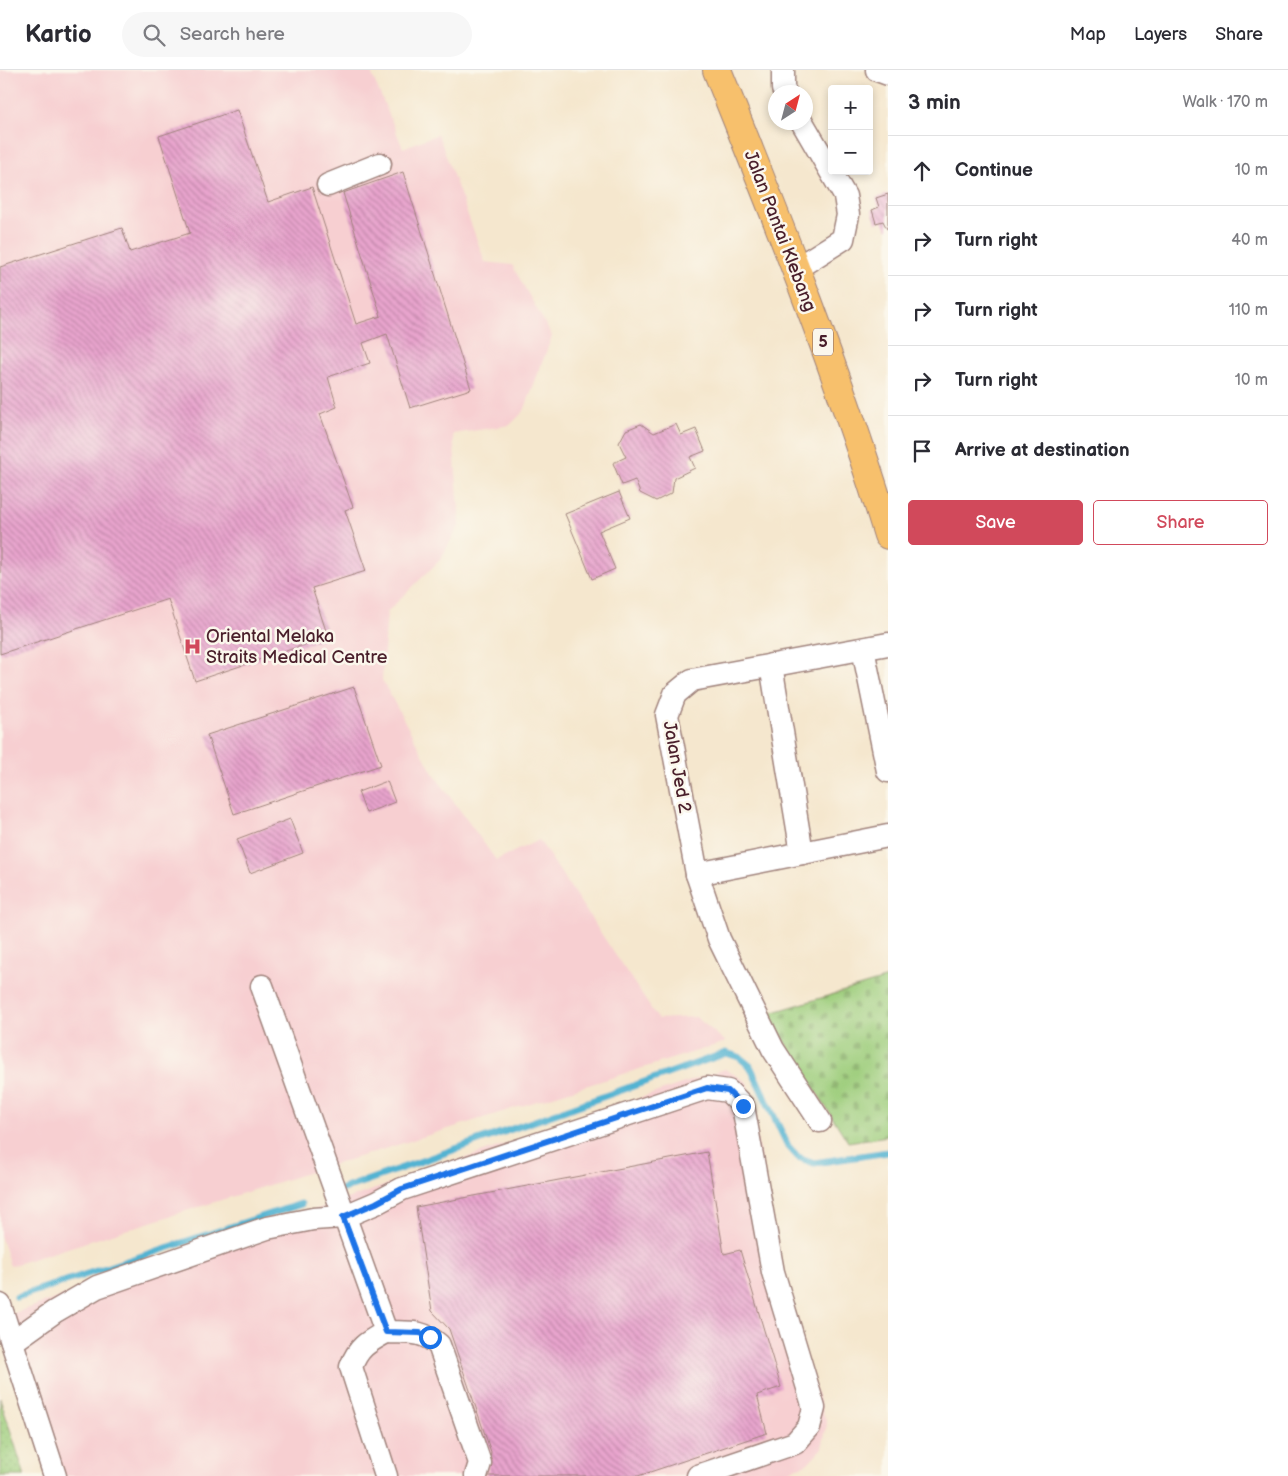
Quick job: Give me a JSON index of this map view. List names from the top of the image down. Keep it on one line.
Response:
{"streets":{"highway":["Jalan Pantai Klebang","5"],"street":["Jalan Jed 2"]},"places":{"hospital":["Oriental Melaka Straits Medical Centre"]},"north":"top right","page":{"header":"Kartio","search":"Search here","nav":["Map","Layers","Share"],"heading":["3 min","Walk · 170 m"],"map_buttons":["+","−"],"list":[["Continue","10 m"],["Turn right","40 m"],["Turn right","110 m"],["Turn right","10 m"],"Arrive at destination"],"buttons":["Save","Share"]}}
